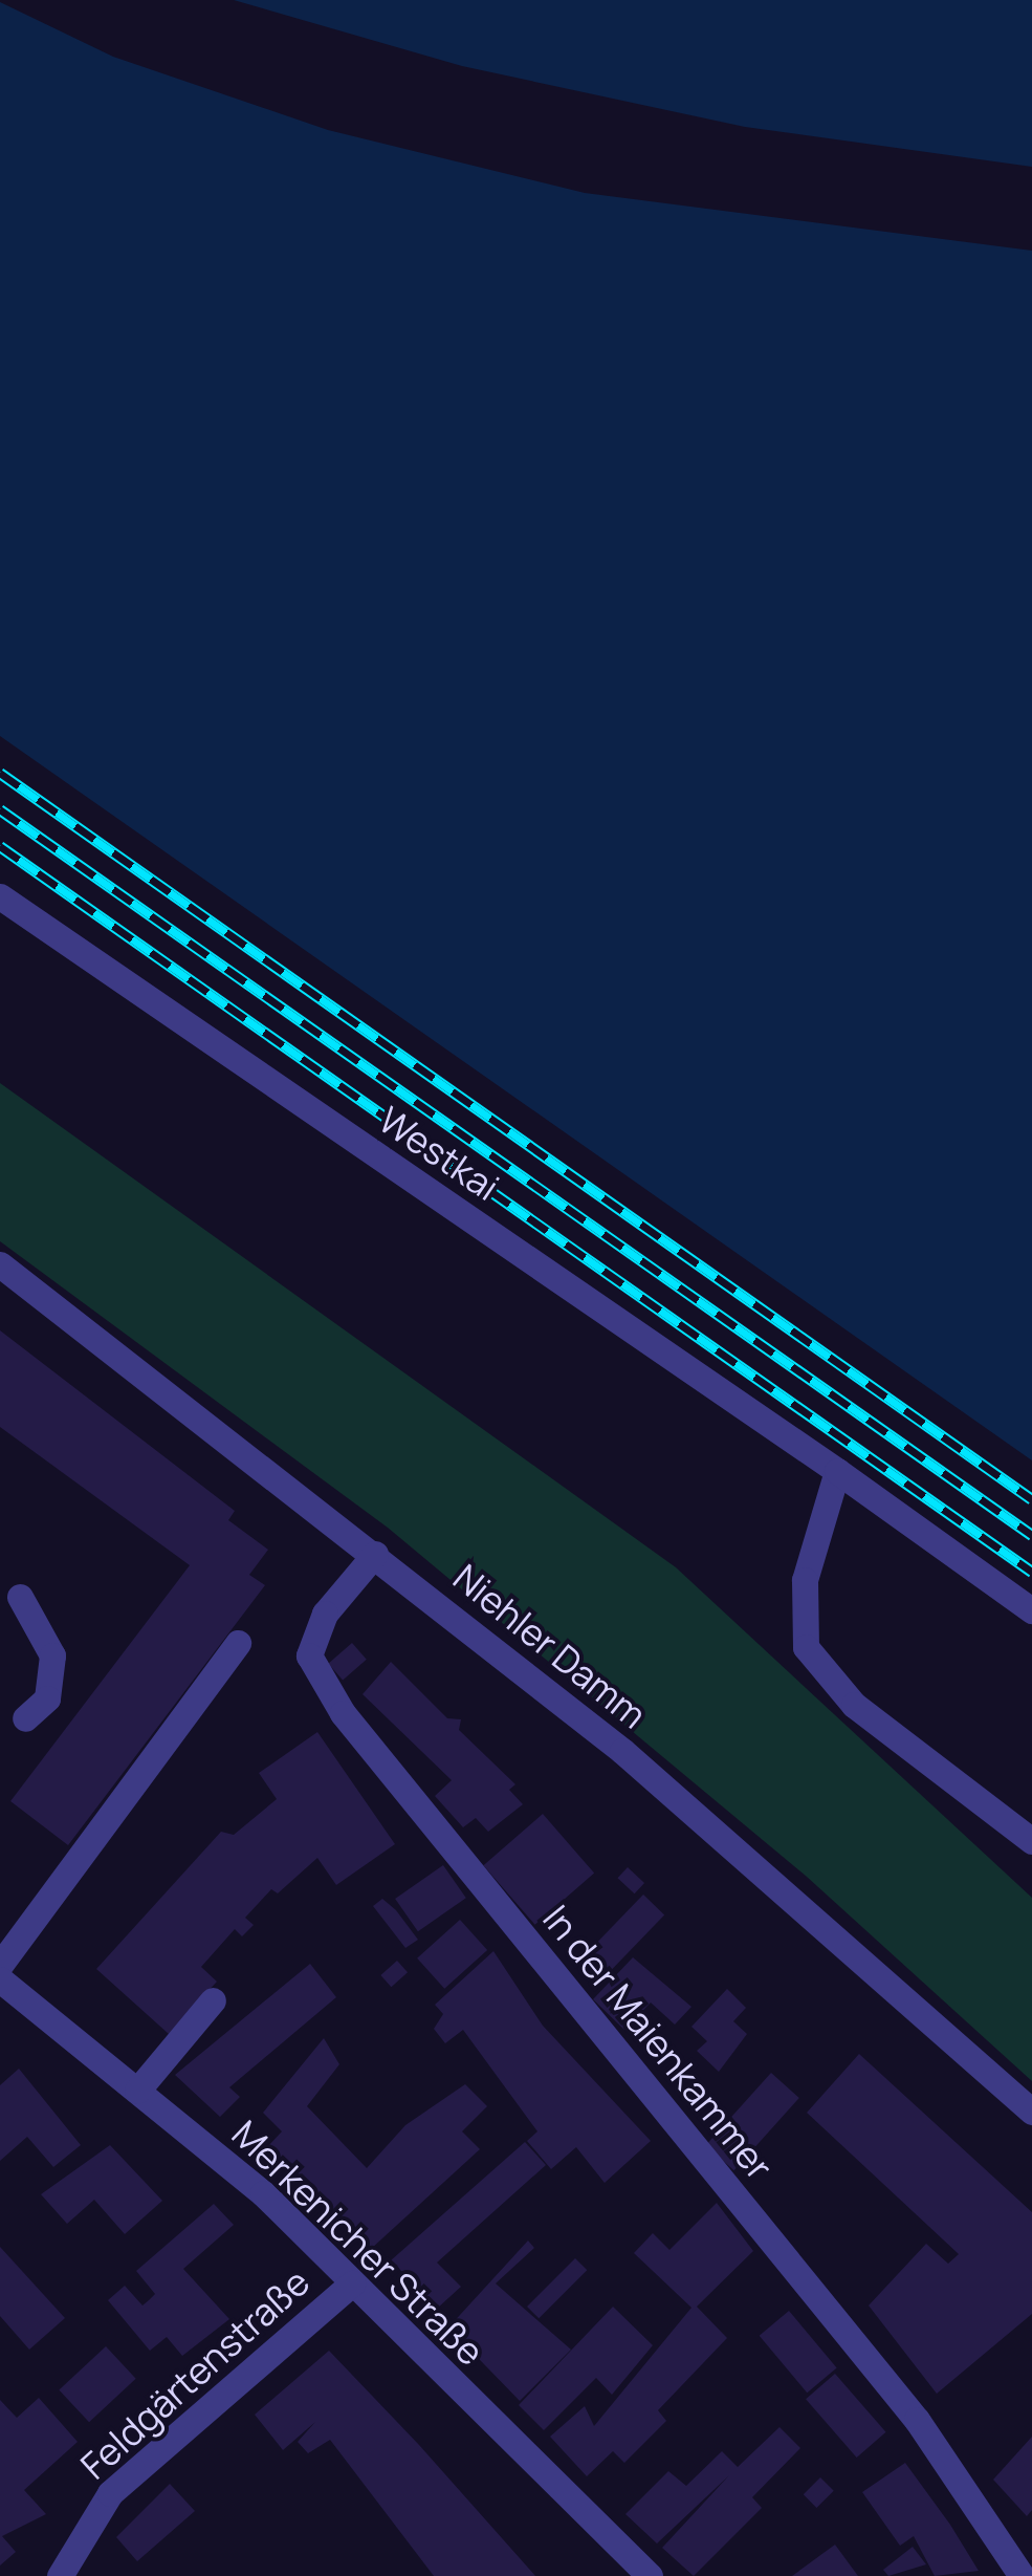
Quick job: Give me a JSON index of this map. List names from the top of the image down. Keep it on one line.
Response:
{"streets":{"street":["Westkai","Niehler Damm","In der Maienkammer","Merkenicher Straße","Feldgärtenstraße"]},"crossings":[["Niehler Damm","In der Maienkammer"],["Merkenicher Straße","Feldgärtenstraße"]]}
